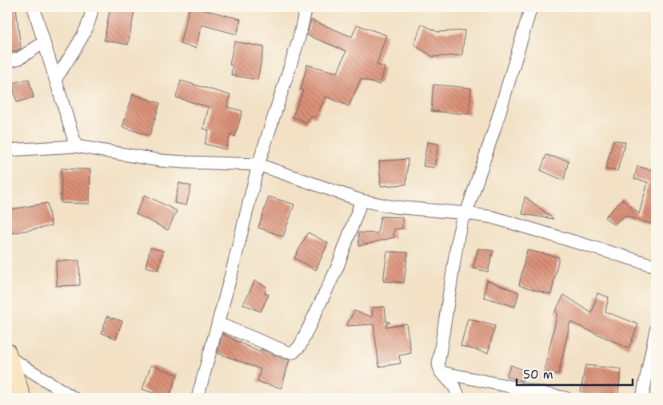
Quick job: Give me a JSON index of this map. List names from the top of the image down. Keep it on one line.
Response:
{"scale_bar":"50 m"}
